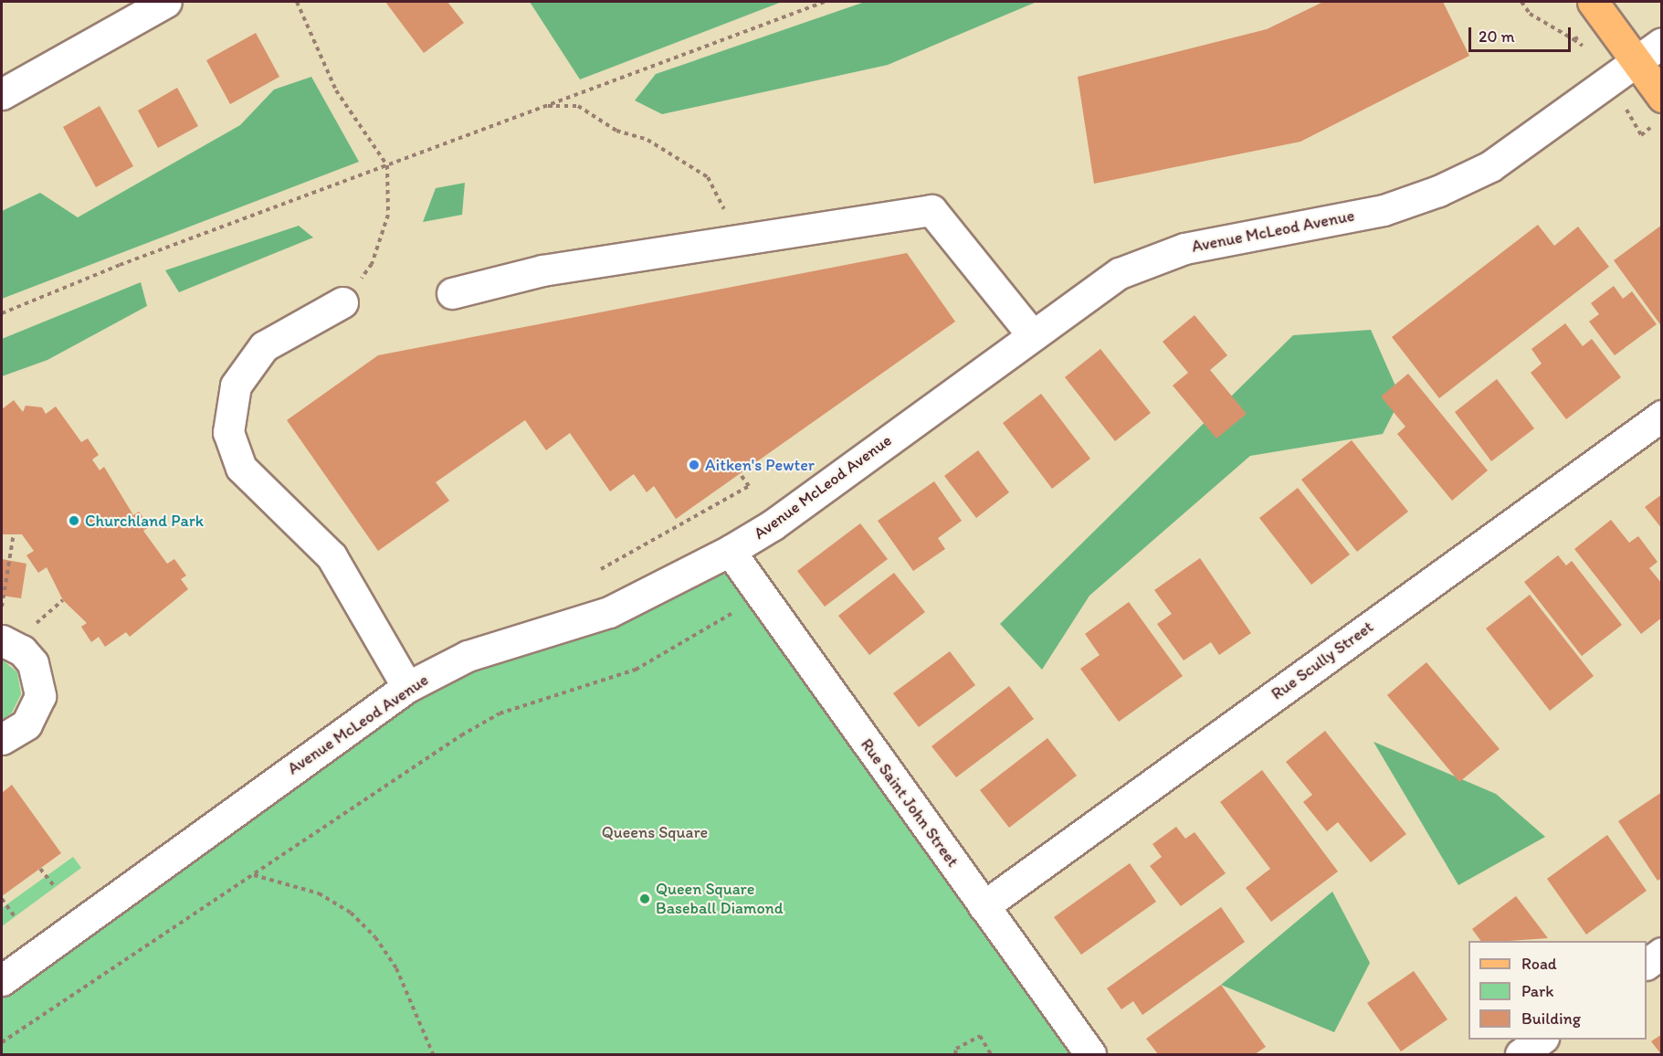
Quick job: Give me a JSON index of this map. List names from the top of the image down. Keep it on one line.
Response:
{"streets":{"street":["Avenue McLeod Avenue","Rue Scully Street","Rue Saint John Street"]},"crossings":[["Avenue McLeod Avenue","Rue Saint John Street"],["Rue Scully Street","Rue Saint John Street"]],"parks":["Queens Square"],"places":["Aitken's Pewter","Churchland Park","Queen Square Baseball Diamond"],"legend":["Road","Park","Building"],"scale_bar":"20 m"}
